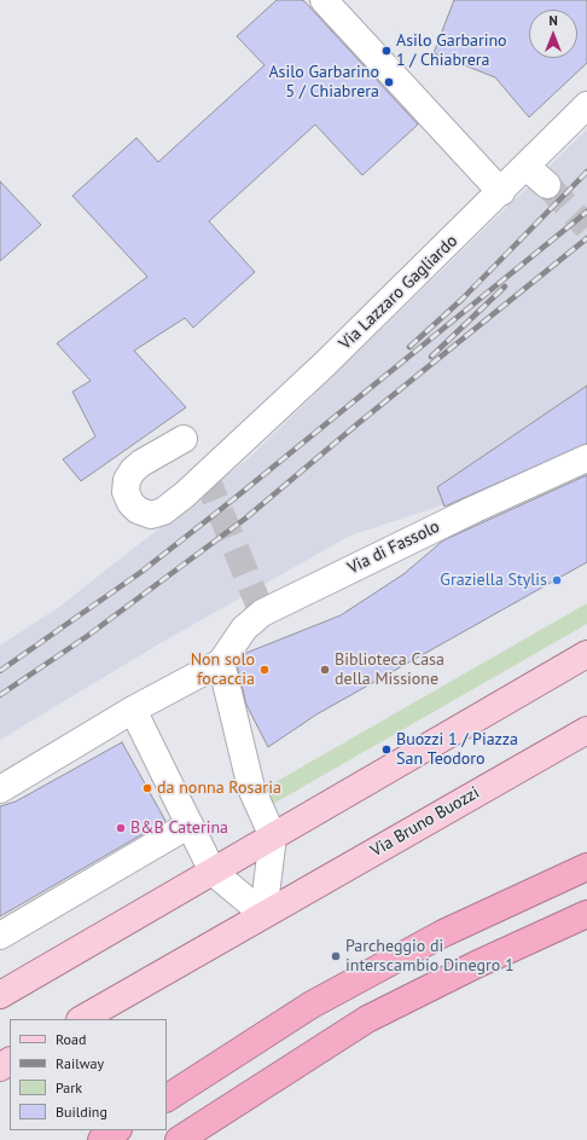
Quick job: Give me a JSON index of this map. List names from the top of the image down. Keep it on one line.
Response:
{"streets":{"main road":["Via Bruno Buozzi"],"street":["Via Lazzaro Gagliardo","Via di Fassolo"]},"places":["Asilo Garbarino 1 / Chiabrera","Asilo Garbarino 5 / Chiabrera","Graziella Stylis","Non solo focaccia","Biblioteca Casa della Missione","Buozzi 1 / Piazza San Teodoro","da nonna Rosaria","B&B Caterina","Parcheggio di interscambio Dinegro 1"],"legend":["Road","Railway","Park","Building"],"north":"top"}
